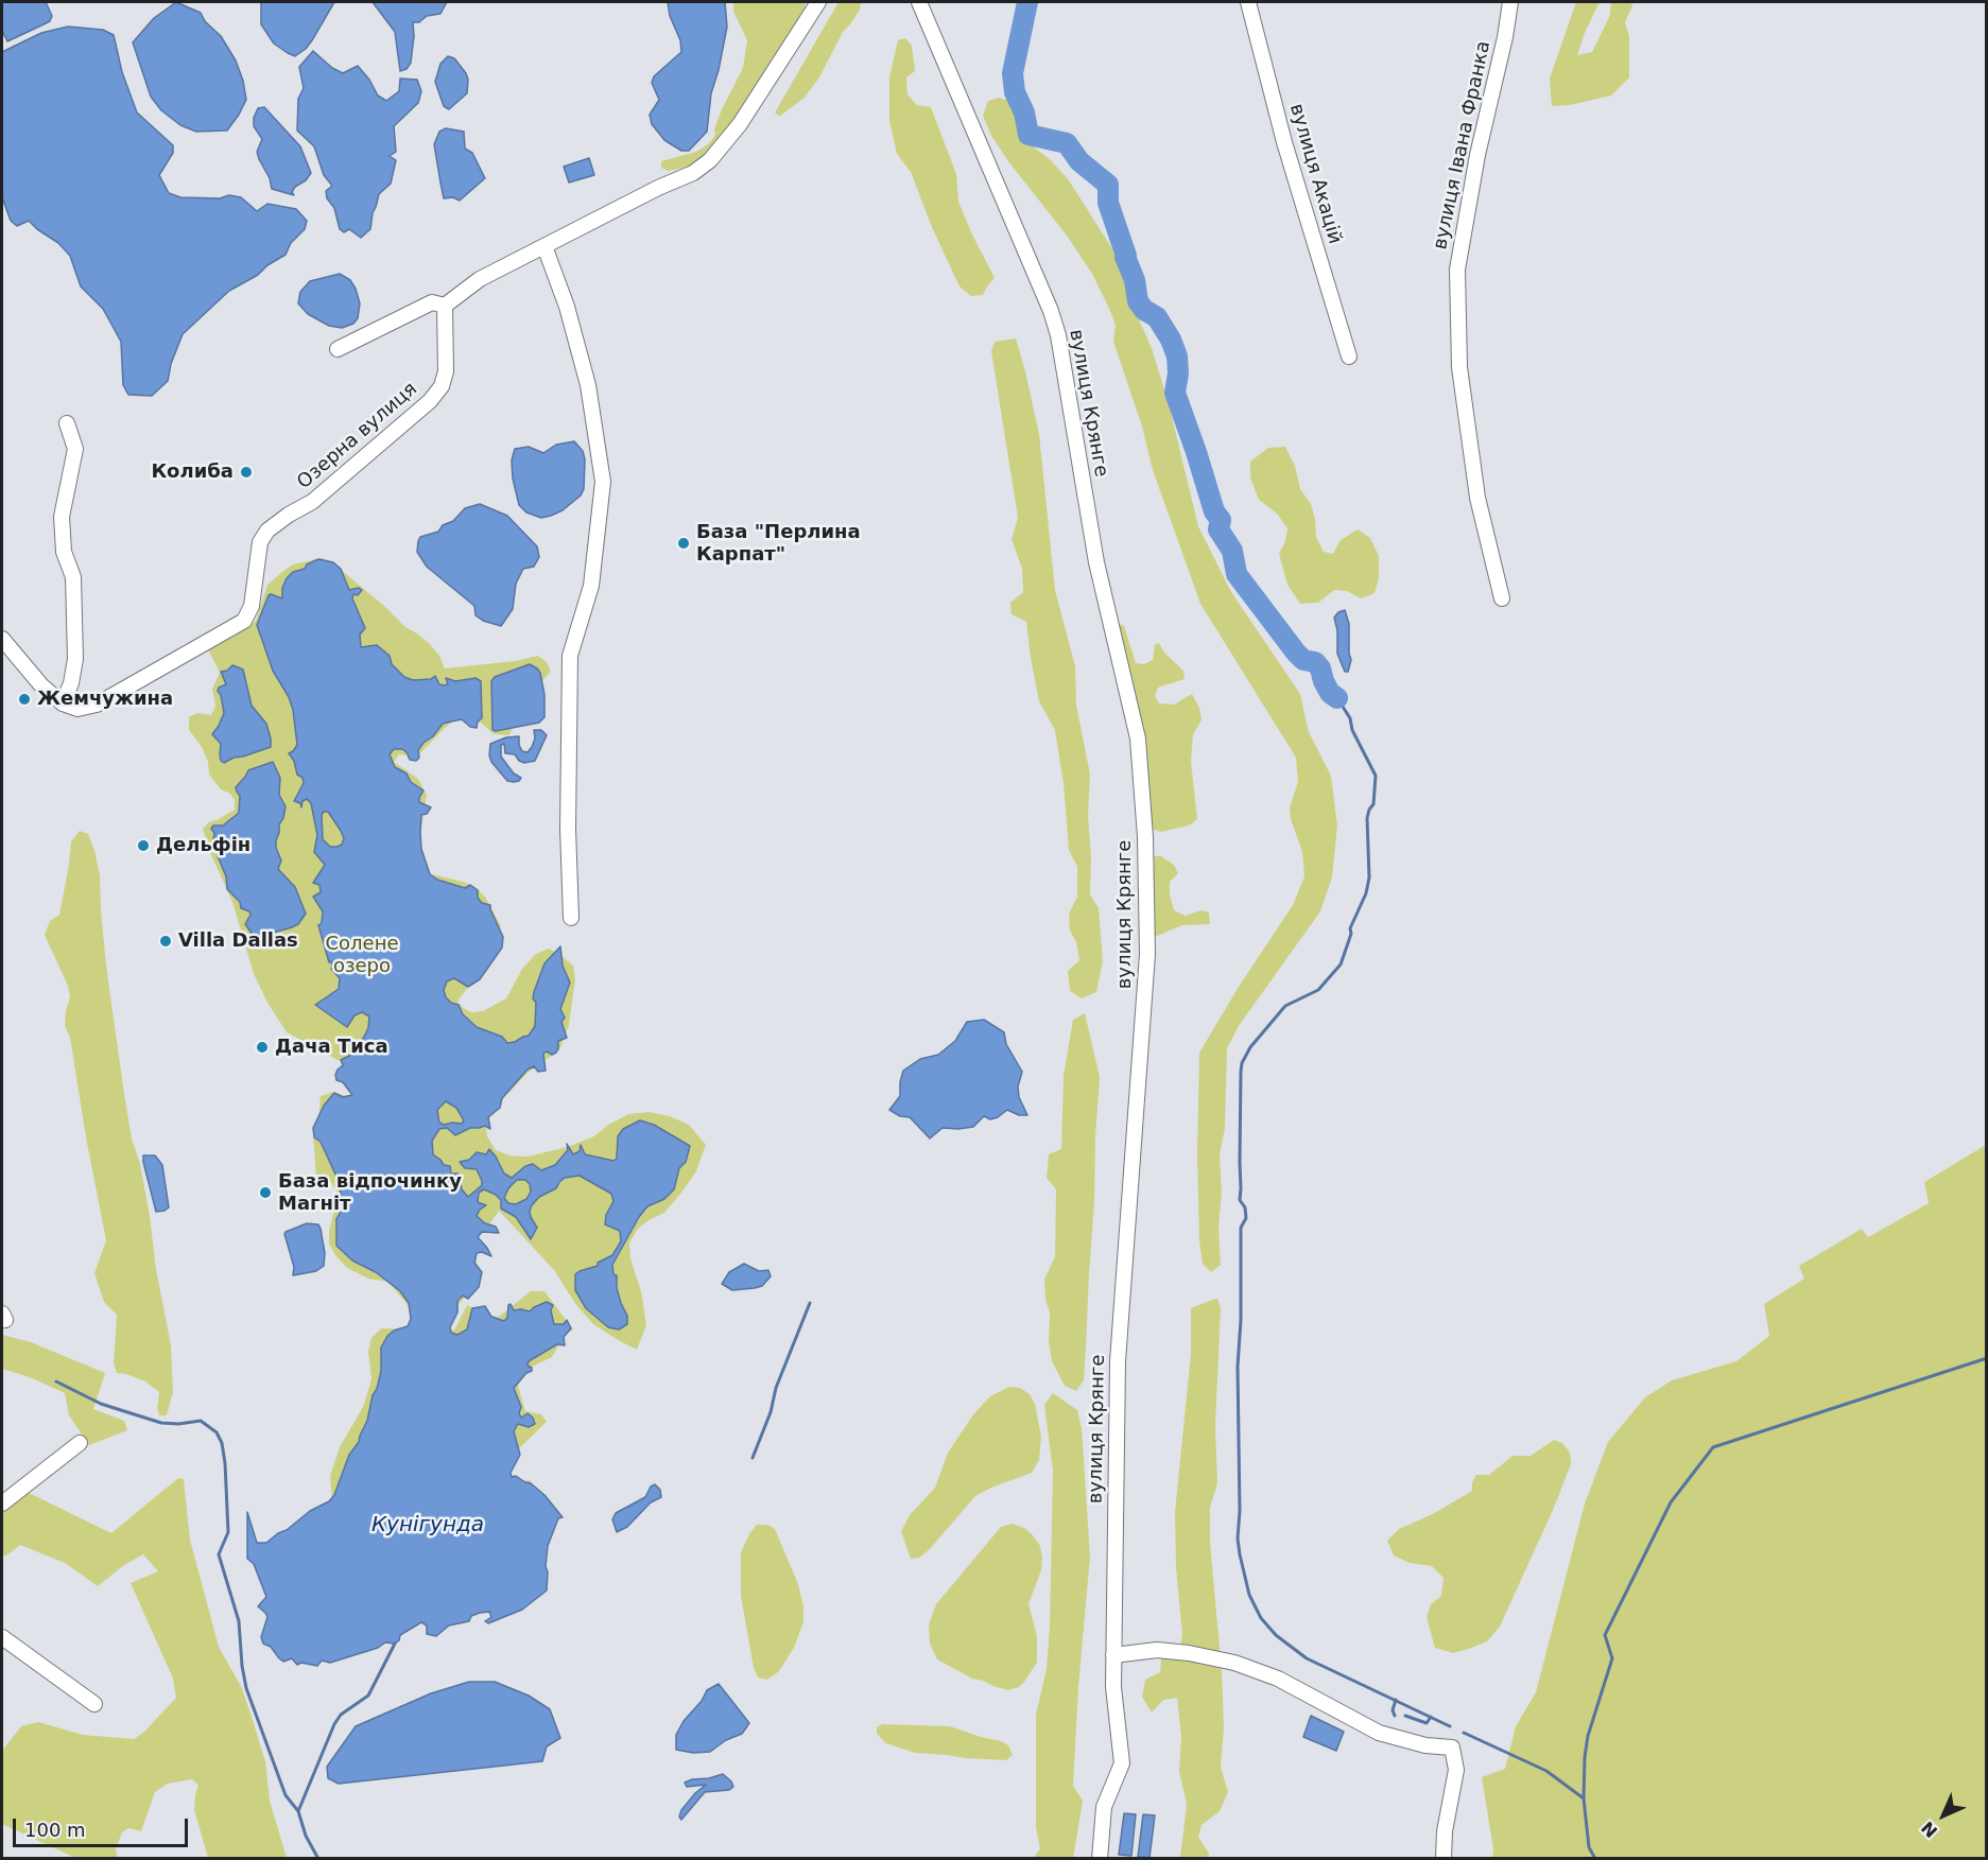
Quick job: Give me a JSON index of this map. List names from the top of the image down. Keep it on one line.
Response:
{"streets":{"street":["вулиця Івана Франка","вулиця Акацій","вулиця Крянге","Озерна вулиця"]},"water":["Кунігунда"],"parks":["Солене озеро"],"places":["Колиба","База \"Перлина Карпат\"","Жемчужина","Дельфін","Villa Dallas","Дача Тиса","База відпочинку Магніт"],"scale_bar":"100 m","north":"bottom left"}
